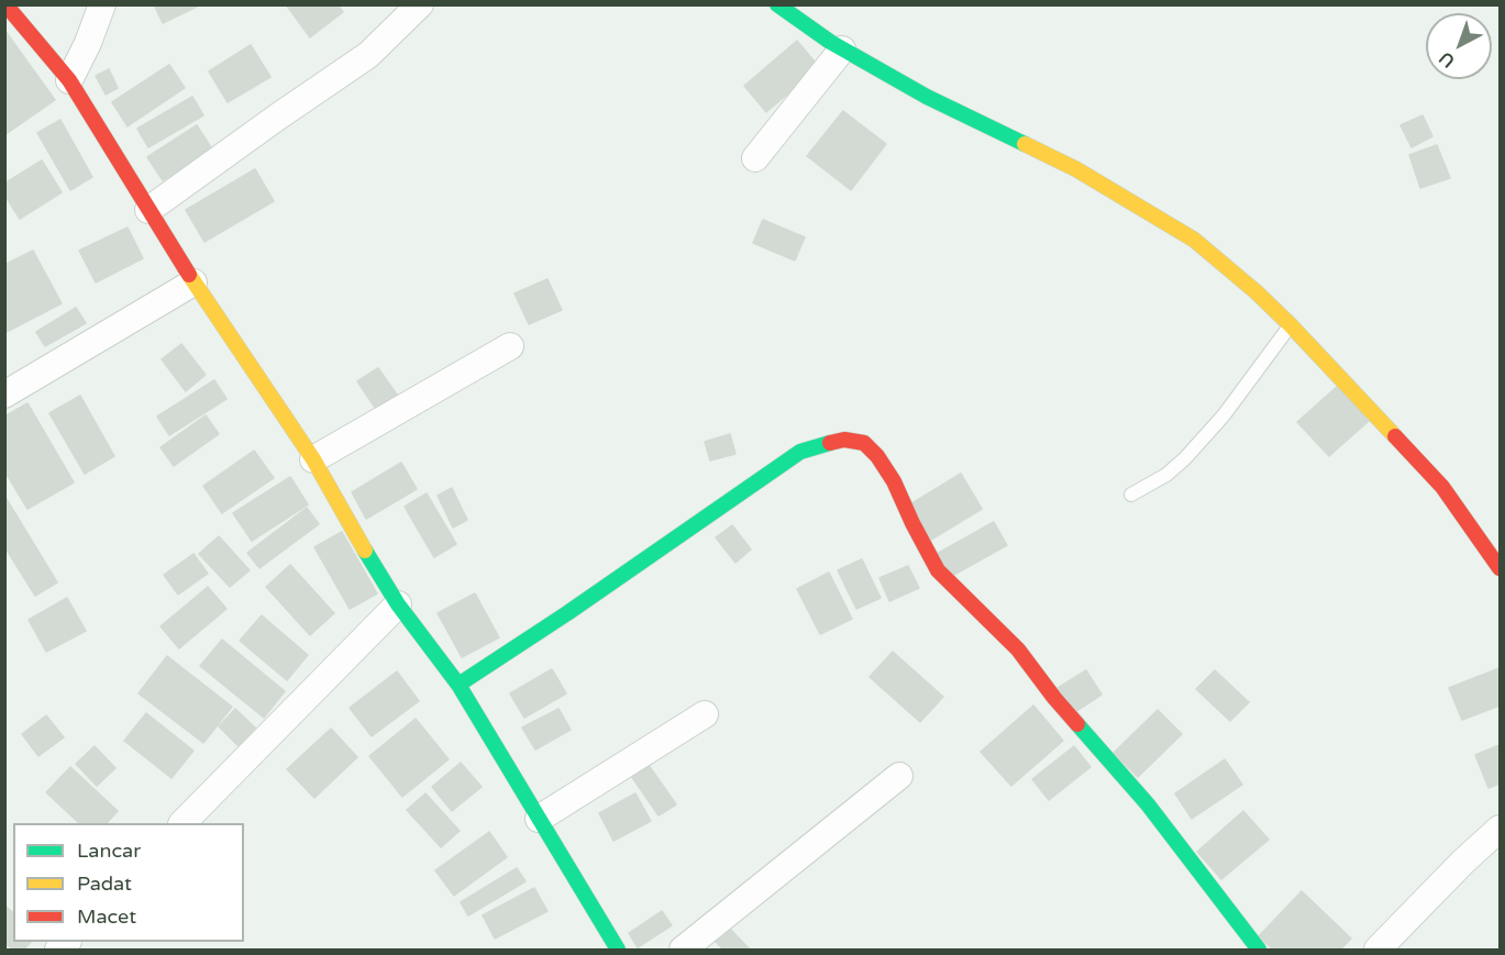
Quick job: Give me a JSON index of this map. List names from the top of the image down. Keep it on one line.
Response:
{"legend":["Lancar","Padat","Macet"],"north":"bottom left"}
